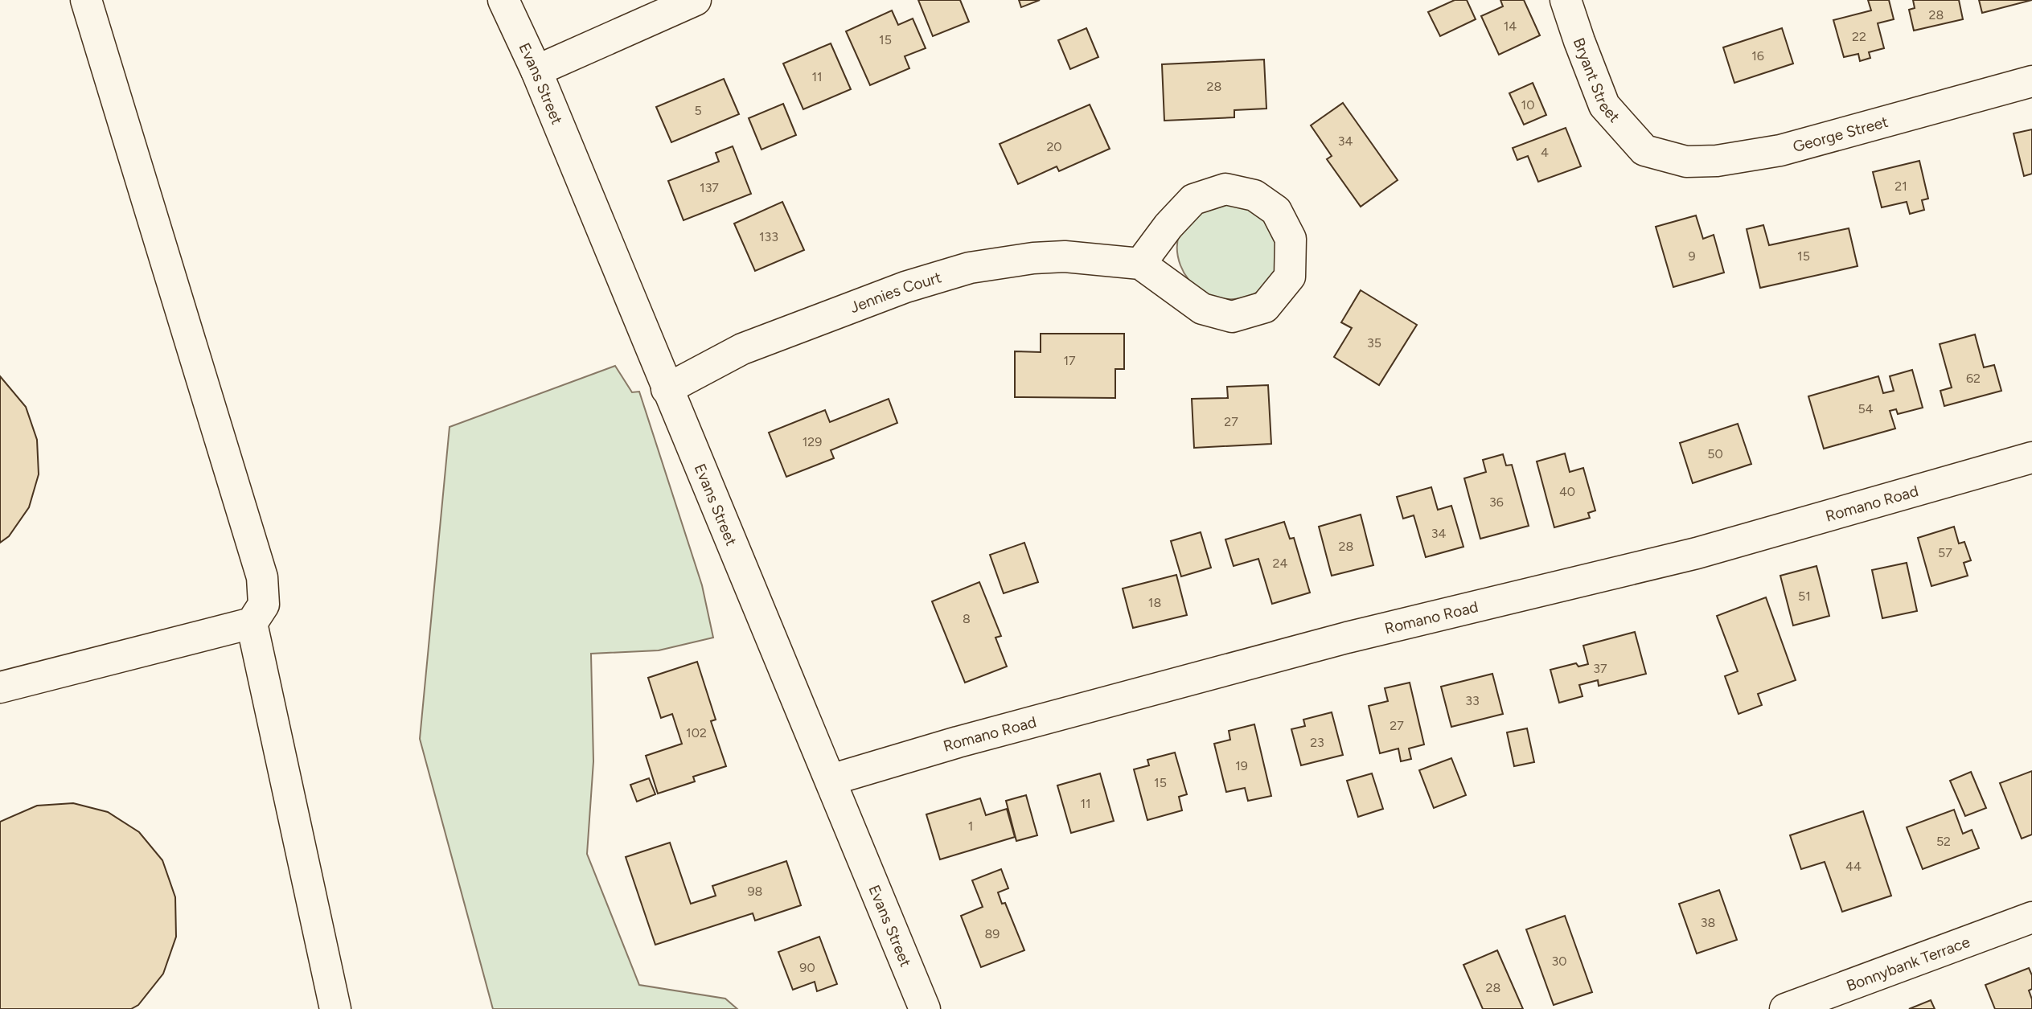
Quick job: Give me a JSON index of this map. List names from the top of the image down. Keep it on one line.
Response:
{"streets":{"street":["Bryant Street","Evans Street","George Street","Jennies Court","Romano Road","Bonnybank Terrace"]},"crossings":[["Bryant Street","George Street"],["Evans Street","Jennies Court"],["Evans Street","Romano Road"]],"house_numbers":["28","14","22","15","16","11","28","10","5","34","20","4","21","137","133","9","15","35","17","62","54","27","129","50","40","36","34","28","57","24","51","18","8","37","33","27","102","23","19","15","11","1","52","44","98","38","89","30","90","28"]}
